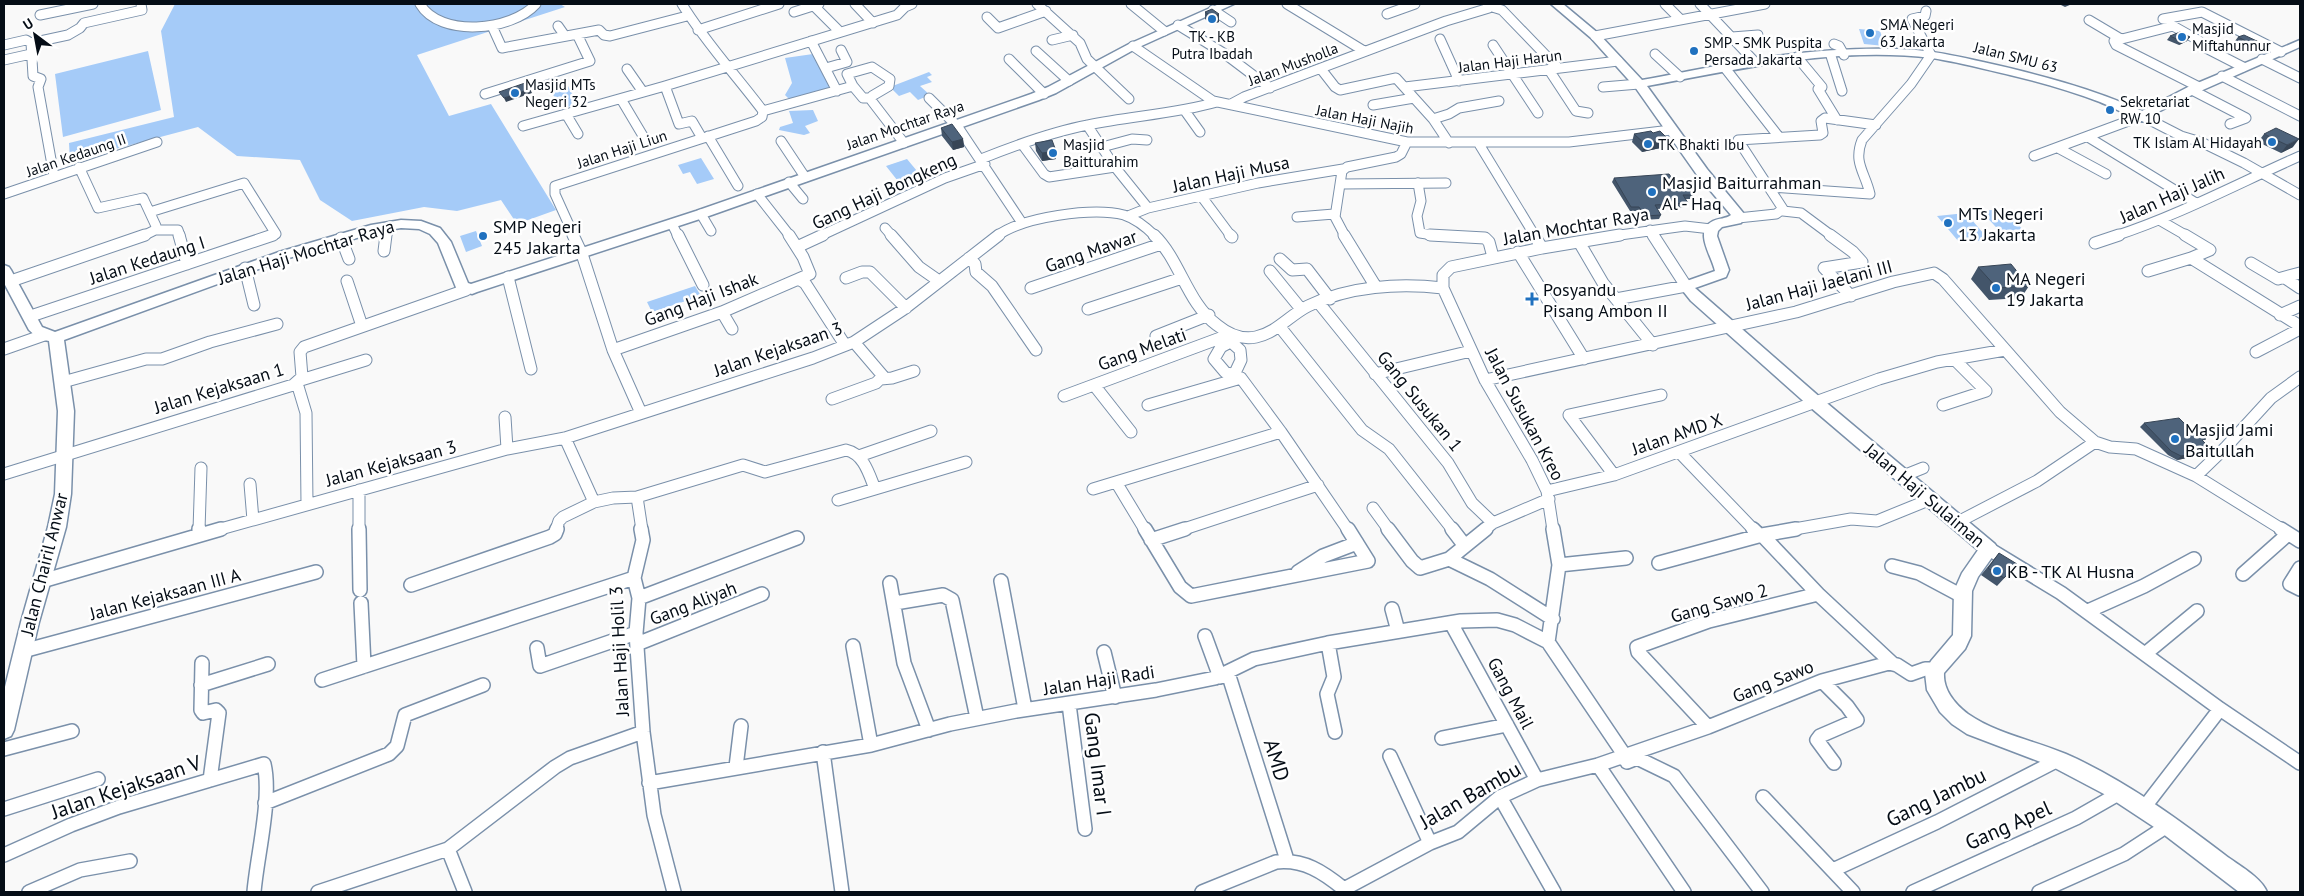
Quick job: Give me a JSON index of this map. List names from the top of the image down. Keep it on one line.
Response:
{"streets":{"street":["Jalan SMU 63","Jalan Haji Harun","Jalan Musholla","Jalan Haji Najih","Jalan Mochtar Raya","Jalan Haji Liun","Jalan Kedaung II","Jalan Haji Musa","Gang Haji Bongkeng","Jalan Haji Jalih","Gang Mawar","Jalan Haji Mochtar Raya","Jalan Kedaung I","Jalan Haji Jaelani III","Gang Haji Ishak","Jalan Kejaksaan 3","Gang Melati","Jalan Kejaksaan 1","Gang Susukan 1","Jalan Susukan Kreo","Jalan AMD X","Jalan Haji Sulaiman","Jalan Chairil Anwar","Jalan Kejaksaan III A","Gang Aliyah","Gang Sawo 2","Jalan Haji Holil 3","Jalan Haji Radi","Gang Sawo","Gang Mail","AMD","Gang Imar I","Jalan Kejaksaan V","Jalan Bambu","Gang Jambu","Gang Apel"]},"crossings":[["Jalan Musholla","Jalan Haji Najih"],["Jalan Haji Najih","Jalan Mochtar Raya"],["Jalan Haji Najih","Jalan Haji Musa"],["Jalan Haji Najih","Gang Haji Bongkeng"],["Jalan Mochtar Raya","Jalan Haji Liun"],["Jalan Mochtar Raya","Jalan Susukan Kreo"],["Jalan Haji Musa","Jalan Kejaksaan 3"],["Gang Mawar","Jalan Kejaksaan 3"],["Jalan Haji Mochtar Raya","Jalan Kejaksaan 1"],["Jalan Haji Mochtar Raya","Jalan Chairil Anwar"],["Jalan Haji Jaelani III","Jalan Susukan Kreo"],["Jalan Haji Jaelani III","Jalan AMD X"],["Jalan Haji Jaelani III","Jalan Haji Sulaiman"],["Jalan Kejaksaan 3","Gang Melati"],["Jalan Kejaksaan 3","Jalan Chairil Anwar"],["Jalan Kejaksaan 1","Jalan Chairil Anwar"],["Gang Susukan 1","Jalan AMD X"],["Jalan Susukan Kreo","Jalan AMD X"],["Jalan Susukan Kreo","Jalan Haji Radi"],["Jalan AMD X","Jalan Haji Sulaiman"],["Jalan Chairil Anwar","Jalan Kejaksaan III A"],["Gang Aliyah","Jalan Haji Holil 3"],["Gang Sawo 2","Gang Sawo"],["Jalan Haji Holil 3","Jalan Haji Radi"],["Jalan Haji Radi","Gang Mail"],["Jalan Haji Radi","AMD"],["Jalan Haji Radi","Gang Imar I"],["Gang Sawo","Jalan Bambu"],["Gang Mail","Jalan Bambu"]],"places":{"other":["TK - KB Putra Ibadah","SMA Negeri 63 Jakarta","Masjid Miftahunnur","SMP - SMK Puspita Persada Jakarta","Masjid MTs Negeri 32","Sekretariat RW 10","TK Islam Al Hidayah","TK Bhakti Ibu","Masjid Baitturahim","Masjid Baiturrahman Al - Haq","MTs Negeri 13 Jakarta","SMP Negeri 245 Jakarta","MA Negeri 19 Jakarta","Masjid Jami Baitullah","KB - TK Al Husna"],"health":["Posyandu Pisang Ambon II"]},"north":"top left"}
